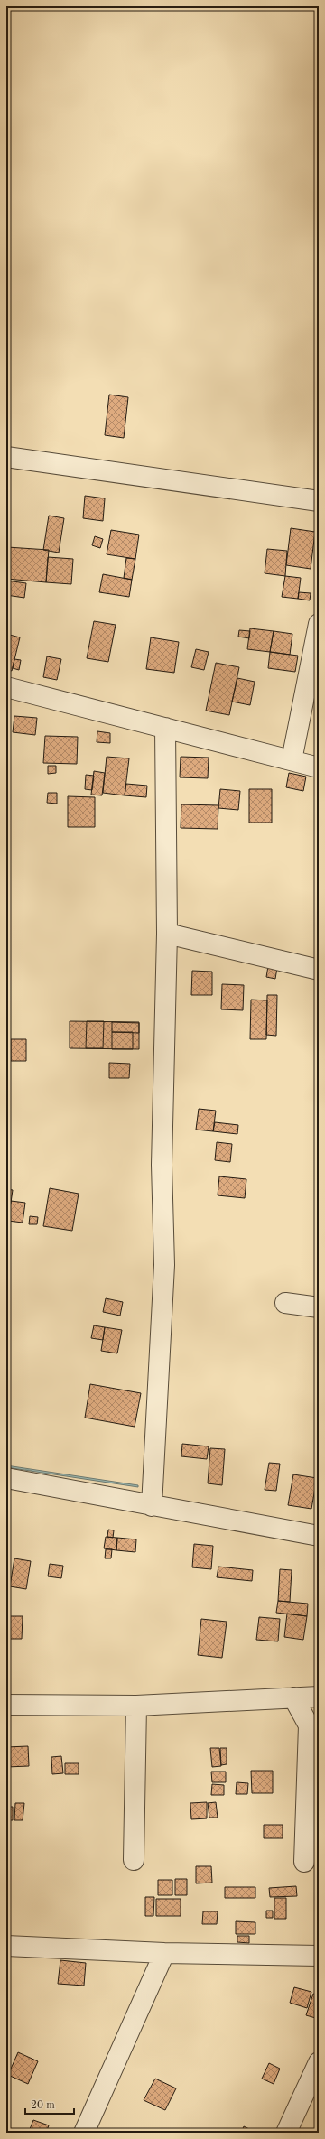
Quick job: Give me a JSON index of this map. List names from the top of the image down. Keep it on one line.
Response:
{"scale_bar":"20 m"}
